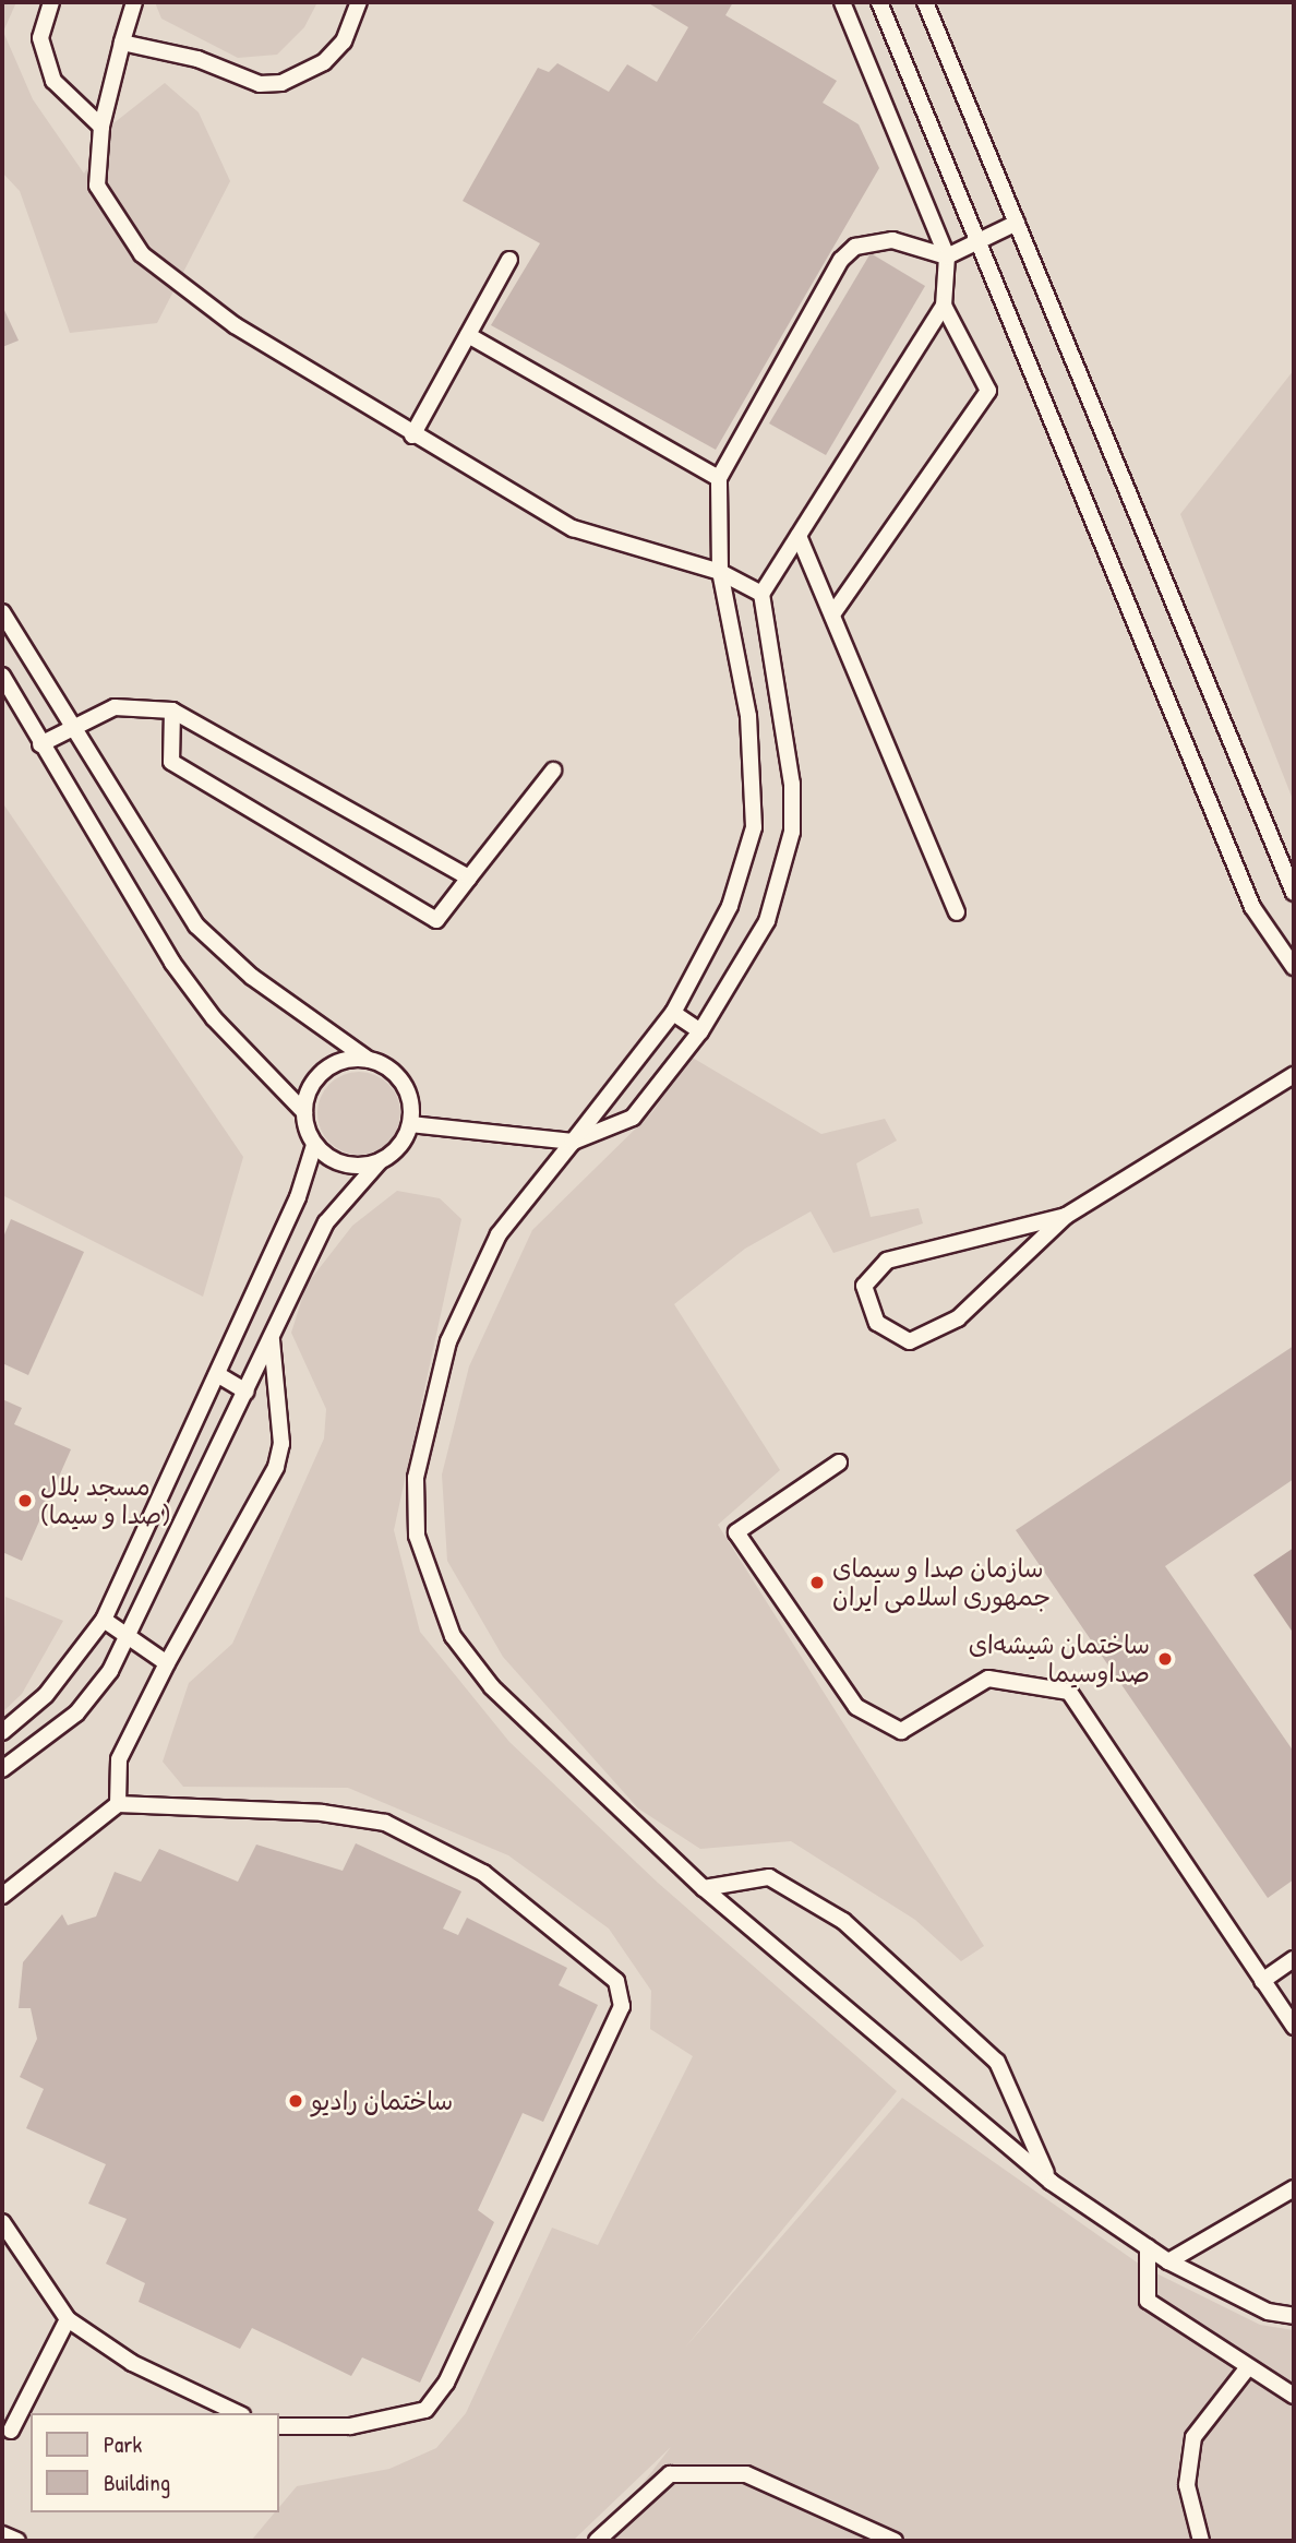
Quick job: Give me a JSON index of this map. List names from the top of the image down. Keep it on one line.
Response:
{"places":["مسجد بلال (صدا و سیما)","سازمان صدا و سیمای جمهوری اسلامی ایران","ساختمان شیشه‌ای صداوسیما","ساختمان رادیو"],"legend":["Park","Building"]}
